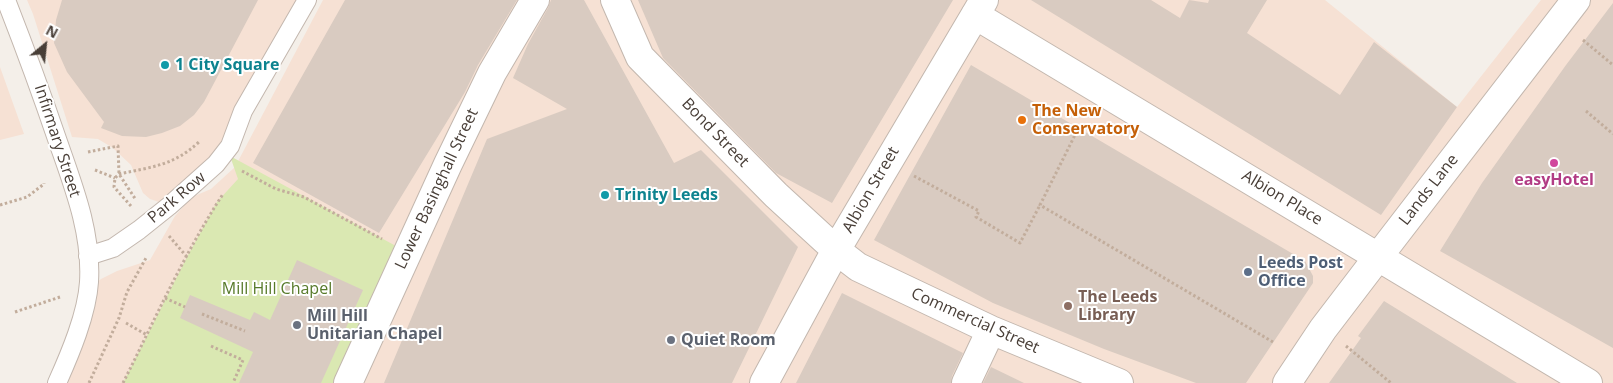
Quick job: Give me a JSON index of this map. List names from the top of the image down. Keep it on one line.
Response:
{"streets":{"street":["Bond Street","Lower Basinghall Street","Albion Street","Lands Lane","Albion Place","Commercial Street"],"lane":["Infirmary Street","Park Row"]},"crossings":[["Bond Street","Albion Street"],["Bond Street","Commercial Street"],["Infirmary Street","Park Row"],["Albion Street","Albion Place"],["Albion Street","Commercial Street"],["Lands Lane","Albion Place"]],"parks":["Mill Hill Chapel"],"places":["1 City Square","The New Conservatory","easyHotel","Trinity Leeds","Leeds Post Office","The Leeds Library","Mill Hill Unitarian Chapel","Quiet Room"],"north":"top right"}
